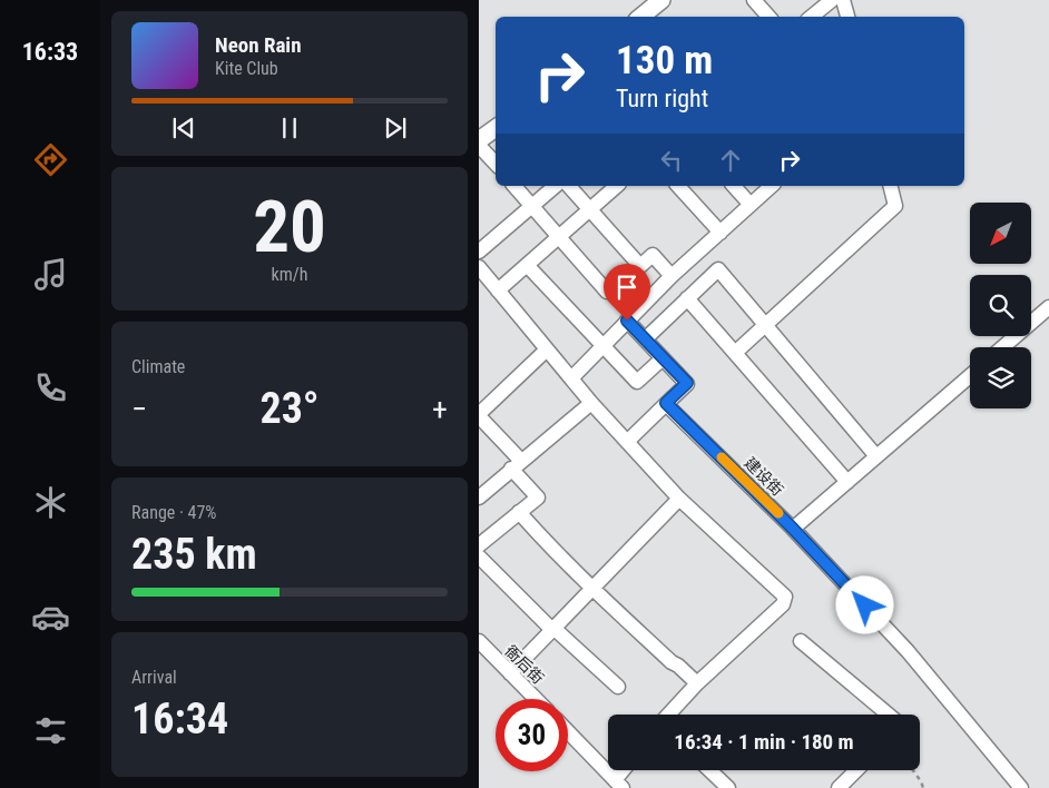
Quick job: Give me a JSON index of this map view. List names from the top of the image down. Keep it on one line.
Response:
{"streets":{"street":["建设街","衙后街"]},"north":"bottom left","page":{"tabs":"16:33","turn":["130 m","Turn right"],"song":["Neon Rain","Kite Club"],"tile":[["20","km/h"],"Climate",["Range · 47%","235 km"],["Arrival","16:34"]],"heat":["−","23°","+"],"limit":"30","trip":"16:34 · 1 min · 180 m"}}
